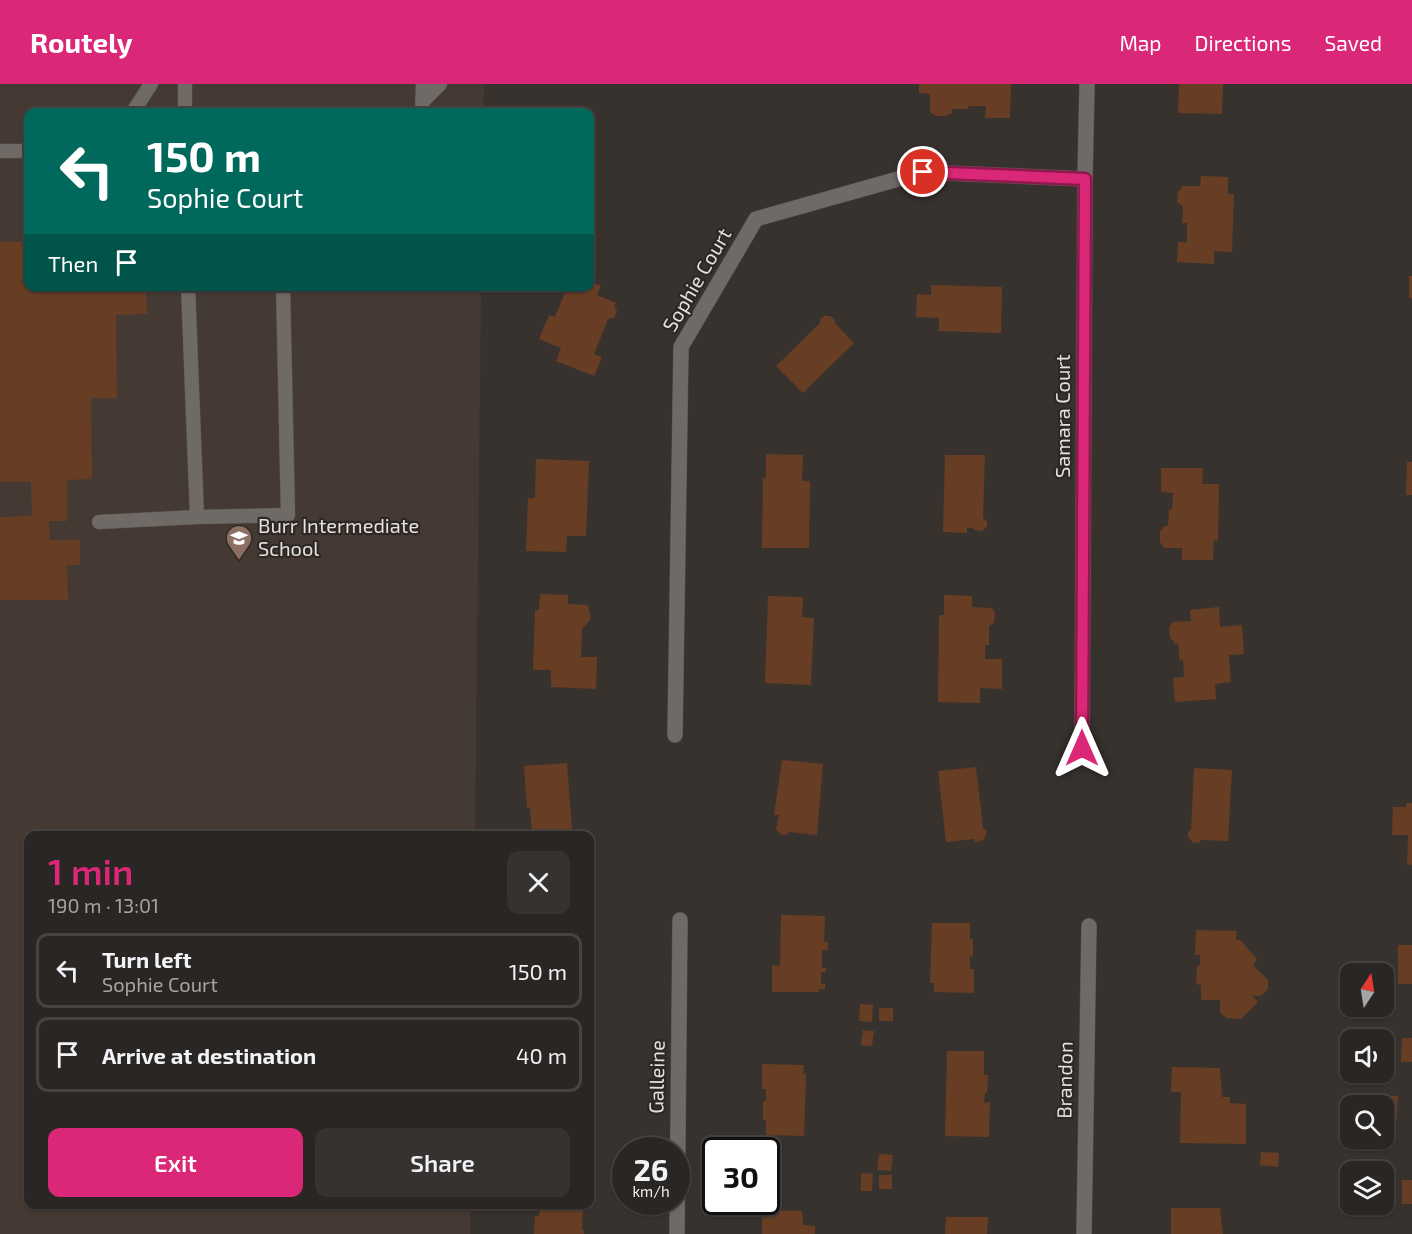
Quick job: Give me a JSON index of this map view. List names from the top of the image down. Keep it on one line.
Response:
{"streets":{"street":["Sophie Court","Samara Court","Galleine","Brandon"]},"crossings":[["Sophie Court","Samara Court"]],"places":{"school or university":["Burr Intermediate School"]},"north":"top","page":{"header":"Routely","nav":["Map","Directions","Saved"],"turn":["150 m","Sophie Court"],"then":"Then","heading":["1 min","190 m · 13:01"],"list":[{"name":"Turn left","note":"Sophie Court","value":"150 m"},{"name":"Arrive at destination","value":"40 m"}],"buttons":["Exit","Share"],"speed":"26 km/h","limit":"30"}}
